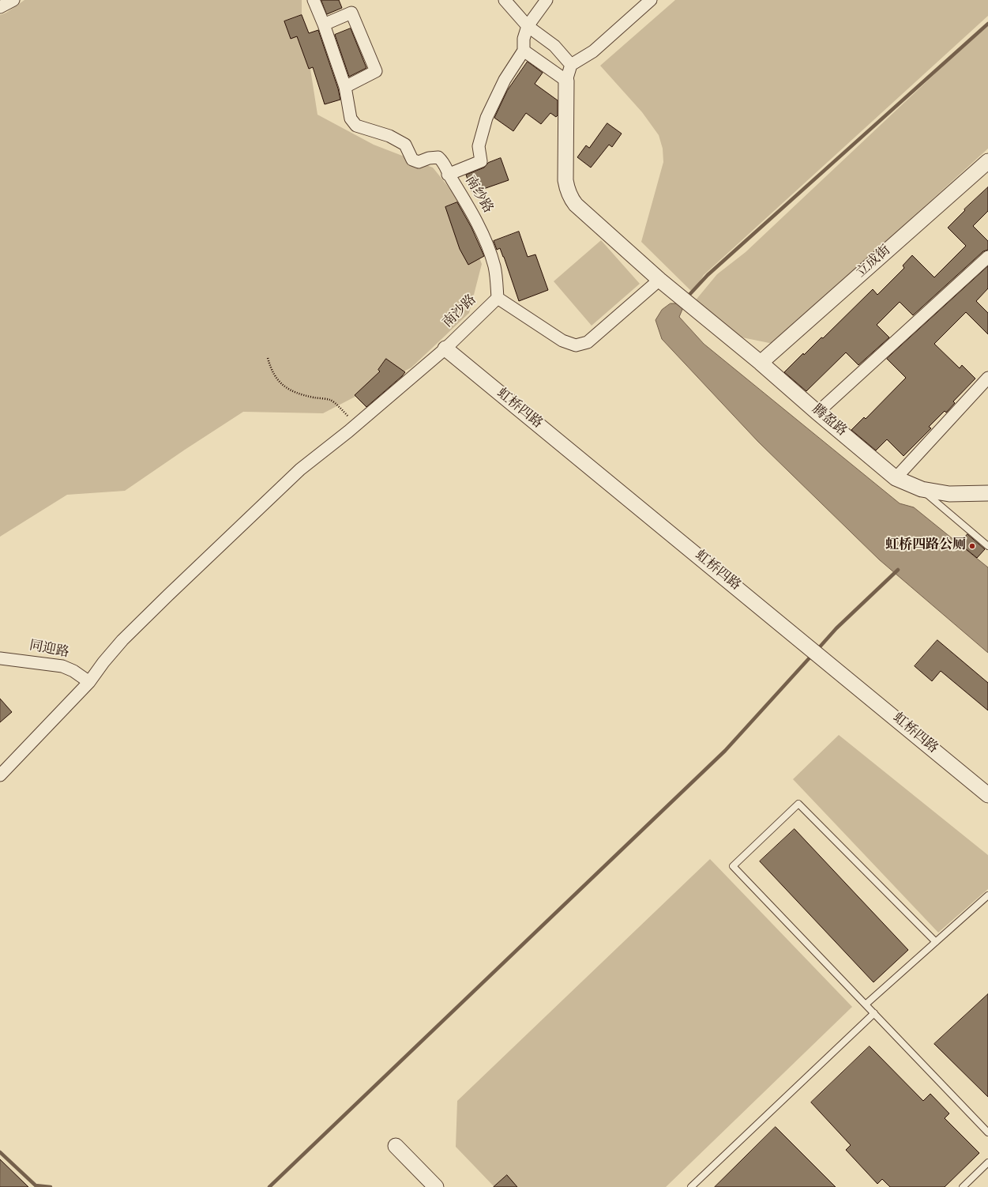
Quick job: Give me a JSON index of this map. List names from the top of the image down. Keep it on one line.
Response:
{"streets":{"street":["南纱路","立成街","南沙路","虹桥四路","腾盈路","同迎路"]},"crossings":[["南纱路","南沙路"],["立成街","腾盈路"],["南沙路","虹桥四路"],["南沙路","同迎路"]],"places":["虹桥四路公厕"]}
